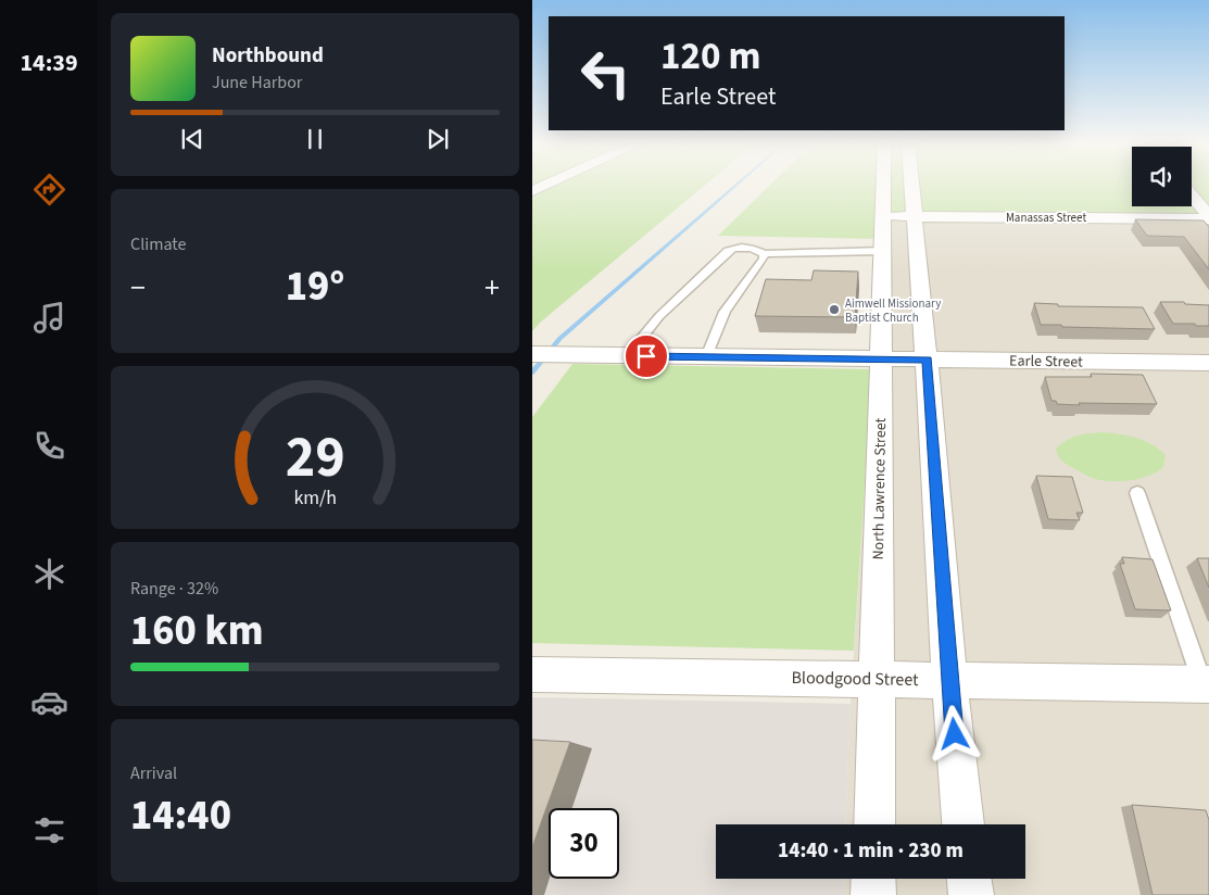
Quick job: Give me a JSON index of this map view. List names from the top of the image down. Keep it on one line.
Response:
{"streets":{"street":["Manassas Street","Earle Street","North Lawrence Street","Bloodgood Street"]},"crossings":[["Manassas Street","North Lawrence Street"],["Earle Street","North Lawrence Street"],["North Lawrence Street","Bloodgood Street"]],"places":["Aimwell Missionary Baptist Church"],"page":{"tabs":"14:39","turn":["120 m","Earle Street"],"song":["Northbound","June Harbor"],"tile":["Climate",["Range · 32%","160 km"],["Arrival","14:40"]],"heat":["−","19°","+"],"limit":"30","trip":"14:40 · 1 min · 230 m","gauge":["29","km/h"]}}
